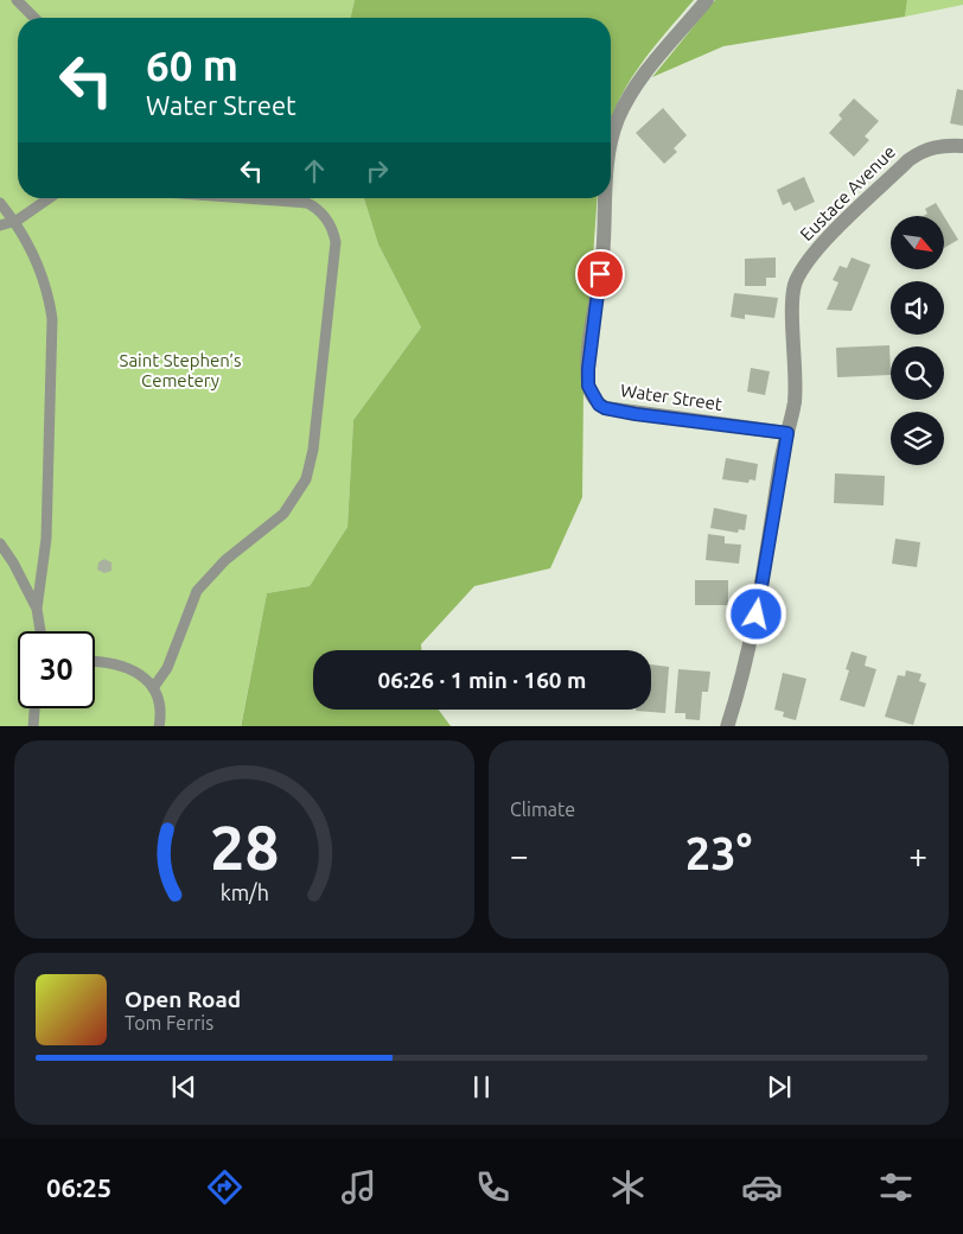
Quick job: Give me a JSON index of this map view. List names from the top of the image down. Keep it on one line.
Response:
{"streets":{"street":["Eustace Avenue","Water Street"]},"crossings":[["Eustace Avenue","Water Street"]],"parks":["Saint Stephen’s Cemetery"],"north":"bottom right","page":{"turn":["60 m","Water Street"],"limit":"30","trip":"06:26 · 1 min · 160 m","tile":"Climate","heat":["−","23°","+"],"song":["Open Road","Tom Ferris"],"tabs":"06:25","gauge":["28","km/h"]}}
